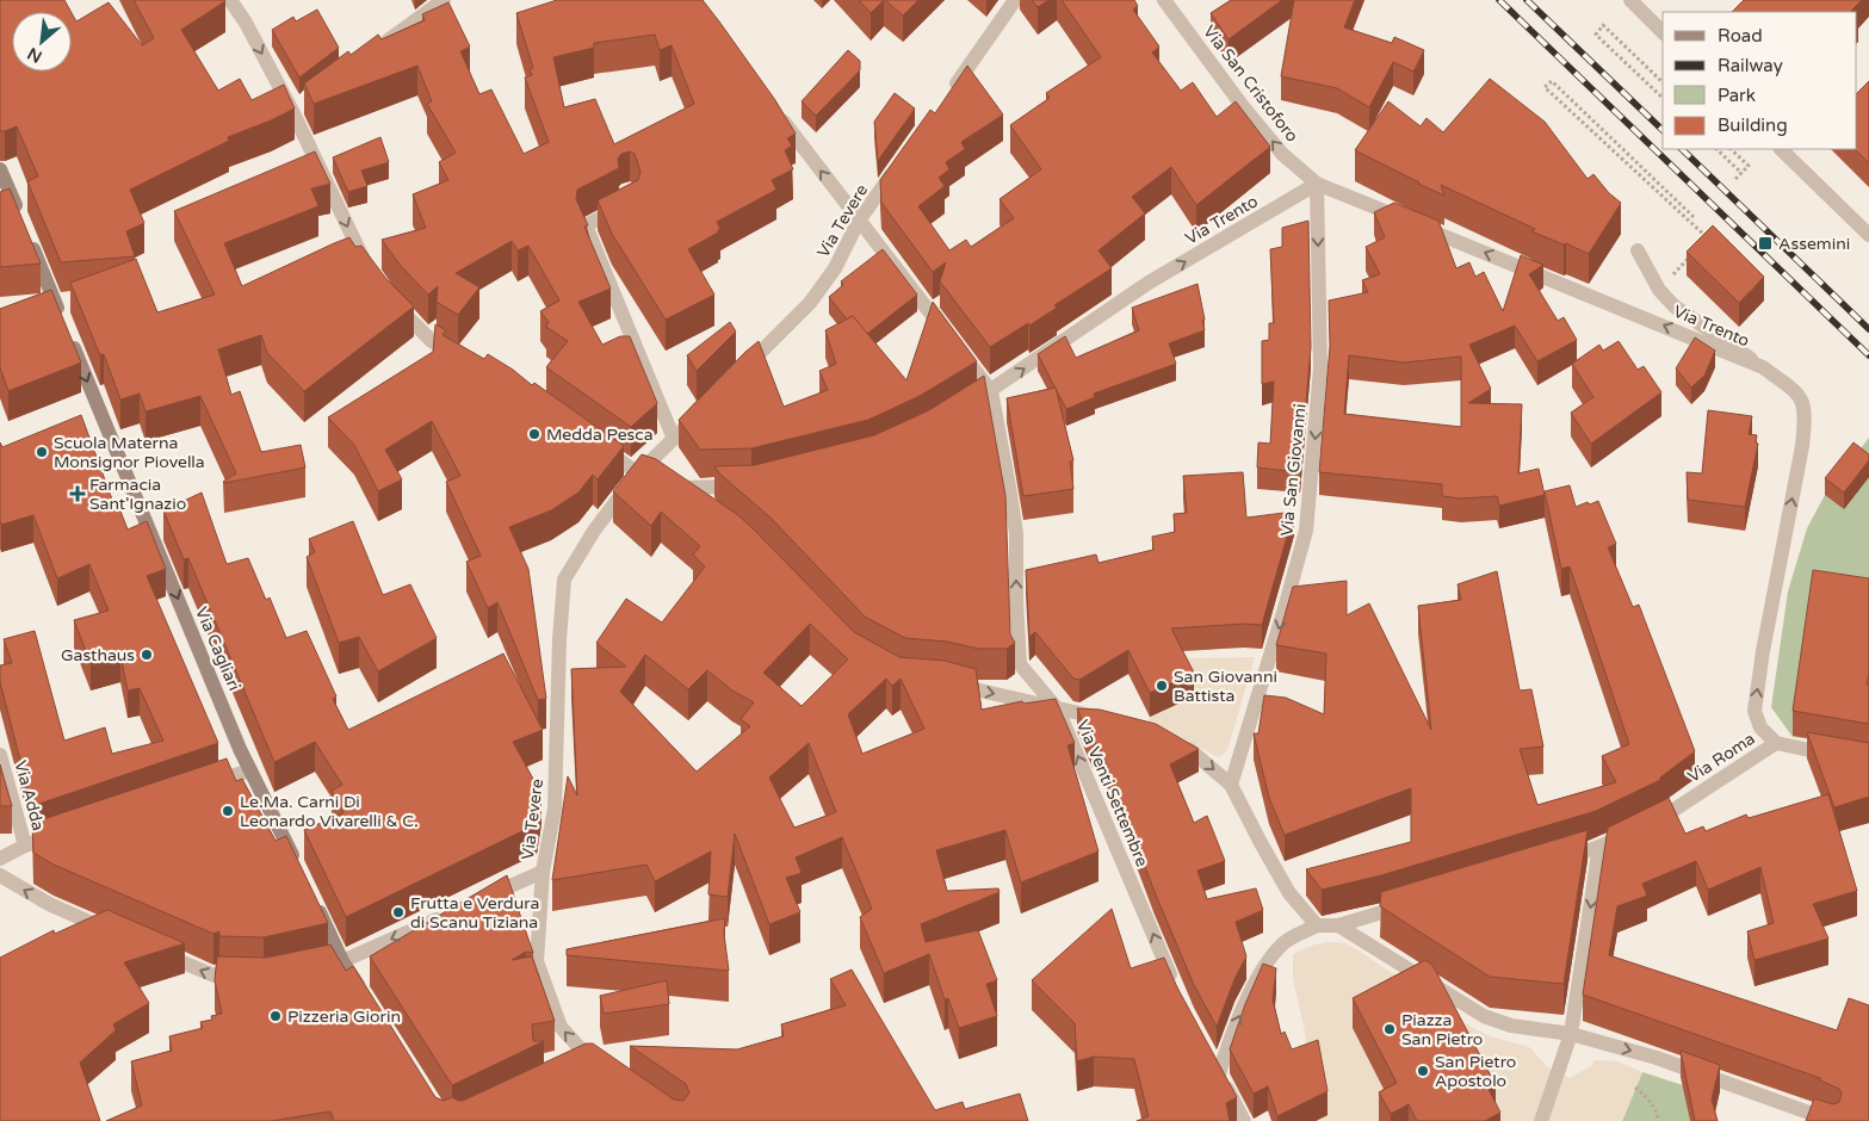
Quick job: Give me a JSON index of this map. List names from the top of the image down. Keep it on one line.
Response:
{"streets":{"main road":["Via Cagliari"],"street":["Via San Cristoforo","Via Trento","Via Tevere","Via San Giovanni","Via Roma","Via Venti Settembre","Via Adda"]},"crossings":[["Via San Cristoforo","Via Trento"],["Via San Cristoforo","Via San Giovanni"],["Via Trento","Via San Giovanni"],["Via Trento","Via Roma"],["Via Trento","Via Venti Settembre"],["Via Tevere","Via Venti Settembre"]],"one_way":["Via San Cristoforo","Via San Giovanni","Via Cagliari","Via Roma","Via Venti Settembre"],"places":{"transit":["Assemini"],"other":["Medda Pesca","Scuola Materna Monsignor Piovella","Gasthaus","San Giovanni Battista","Le.Ma. Carni Di Leonardo Vivarelli & C.","Frutta e Verdura di Scanu Tiziana","Pizzeria Giorin","Piazza San Pietro","San Pietro Apostolo"],"health":["Farmacia Sant'Ignazio"]},"legend":["Road","Railway","Park","Building"],"north":"bottom left"}
